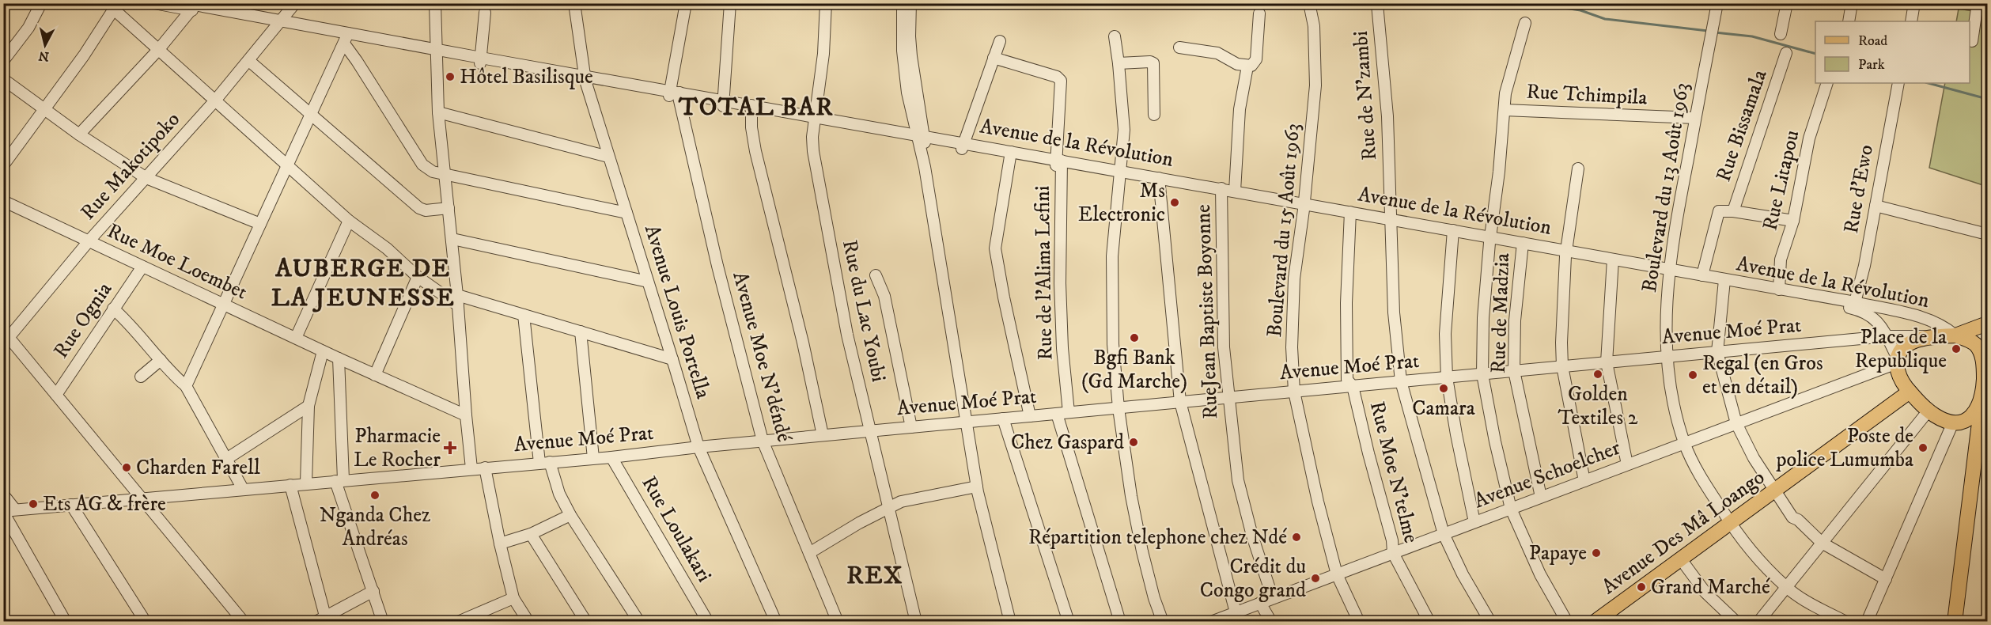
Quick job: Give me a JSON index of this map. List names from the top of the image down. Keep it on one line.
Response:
{"streets":{"main road":["Avenue Des Mâ Loango"],"street":["Rue Tchimpila","Rue de N'zambi","Rue Bissamala","Avenue de la Révolution","Rue Makotipoko","Rue Litapou","Boulevard du 13 Août 1963","Rue d'Ewo","Boulevard du 15 Août 1963","Rue Moe Loembet","Rue de l'Alima Lefini","Rue du Lac Youbi","Avenue Louis Portella","RueJean Baptiste Boyonne","Rue de Madzia","Rue Ognia","Avenue Moé Prat","Avenue Moe N'déndé","Rue Moe N'telme","Avenue Schoelcher","Rue Loulakari"]},"crossings":[["Rue Tchimpila","Boulevard du 13 Août 1963"],["Rue de N'zambi","Avenue de la Révolution"],["Rue de N'zambi","Avenue Moé Prat"],["Rue de N'zambi","Avenue Schoelcher"],["Avenue de la Révolution","Rue Makotipoko"],["Avenue de la Révolution","Rue Litapou"],["Avenue de la Révolution","Boulevard du 13 Août 1963"],["Avenue de la Révolution","Rue d'Ewo"],["Avenue de la Révolution","Boulevard du 15 Août 1963"],["Avenue de la Révolution","Rue de l'Alima Lefini"],["Avenue de la Révolution","Rue du Lac Youbi"],["Avenue de la Révolution","Avenue Louis Portella"],["Avenue de la Révolution","RueJean Baptiste Boyonne"],["Avenue de la Révolution","Rue de Madzia"],["Avenue de la Révolution","Avenue Moé Prat"],["Avenue de la Révolution","Avenue Moe N'déndé"],["Avenue de la Révolution","Rue Moe N'telme"],["Avenue de la Révolution","Avenue Schoelcher"],["Avenue de la Révolution","Avenue Des Mâ Loango"],["Rue Makotipoko","Rue Moe Loembet"],["Boulevard du 13 Août 1963","Avenue Moé Prat"],["Boulevard du 13 Août 1963","Avenue Schoelcher"],["Boulevard du 13 Août 1963","Avenue Des Mâ Loango"],["Boulevard du 15 Août 1963","Avenue Moé Prat"],["Boulevard du 15 Août 1963","Avenue Schoelcher"],["Rue Moe Loembet","Rue Ognia"],["Rue de l'Alima Lefini","Avenue Moé Prat"],["Rue du Lac Youbi","Avenue Moé Prat"],["Avenue Louis Portella","Avenue Moé Prat"],["RueJean Baptiste Boyonne","Avenue Moé Prat"],["RueJean Baptiste Boyonne","Avenue Schoelcher"],["Rue de Madzia","Avenue Moé Prat"],["Rue de Madzia","Avenue Schoelcher"],["Avenue Moé Prat","Avenue Moe N'déndé"],["Avenue Moé Prat","Rue Moe N'telme"],["Avenue Moé Prat","Avenue Schoelcher"],["Avenue Moé Prat","Rue Loulakari"],["Avenue Moé Prat","Avenue Des Mâ Loango"],["Rue Moe N'telme","Avenue Schoelcher"],["Avenue Schoelcher","Avenue Des Mâ Loango"]],"districts":["TOTAL BAR","AUBERGE DE LA JEUNESSE","REX"],"places":{"other":["Hôtel Basilisque","Ms Electronic","Bgfi Bank (Gd Marche)","Place de la Republique","Golden Textiles 2","Regal (en Gros et en détail)","Camara","Chez Gaspard","Poste de police Lumumba","Charden Farell","Nganda Chez Andréas","Ets AG & frère","Répartition telephone chez Ndé","Papaye","Crédit du Congo grand","Grand Marché"],"health":["Pharmacie Le Rocher"]},"legend":["Road","Park"],"north":"bottom"}
